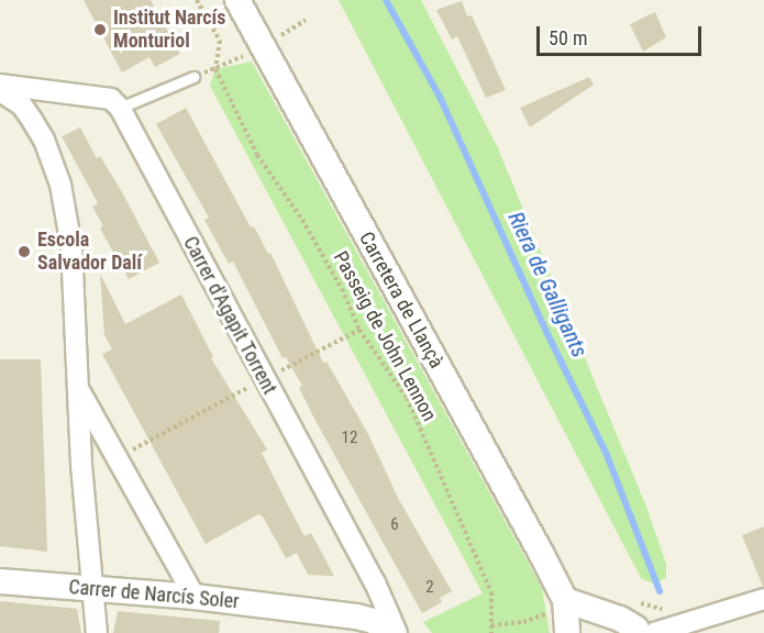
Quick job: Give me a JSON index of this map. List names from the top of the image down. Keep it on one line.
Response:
{"streets":{"street":["Carretera de Llançà","Carrer d'Agapit Torrent","Carrer de Narcís Soler"],"path":["Passeig de John Lennon"]},"water":["Riera de Galligants"],"places":["Institut Narcís Monturiol","Escola Salvador Dalí"],"house_numbers":["12","6","2"],"scale_bar":"50 m"}
